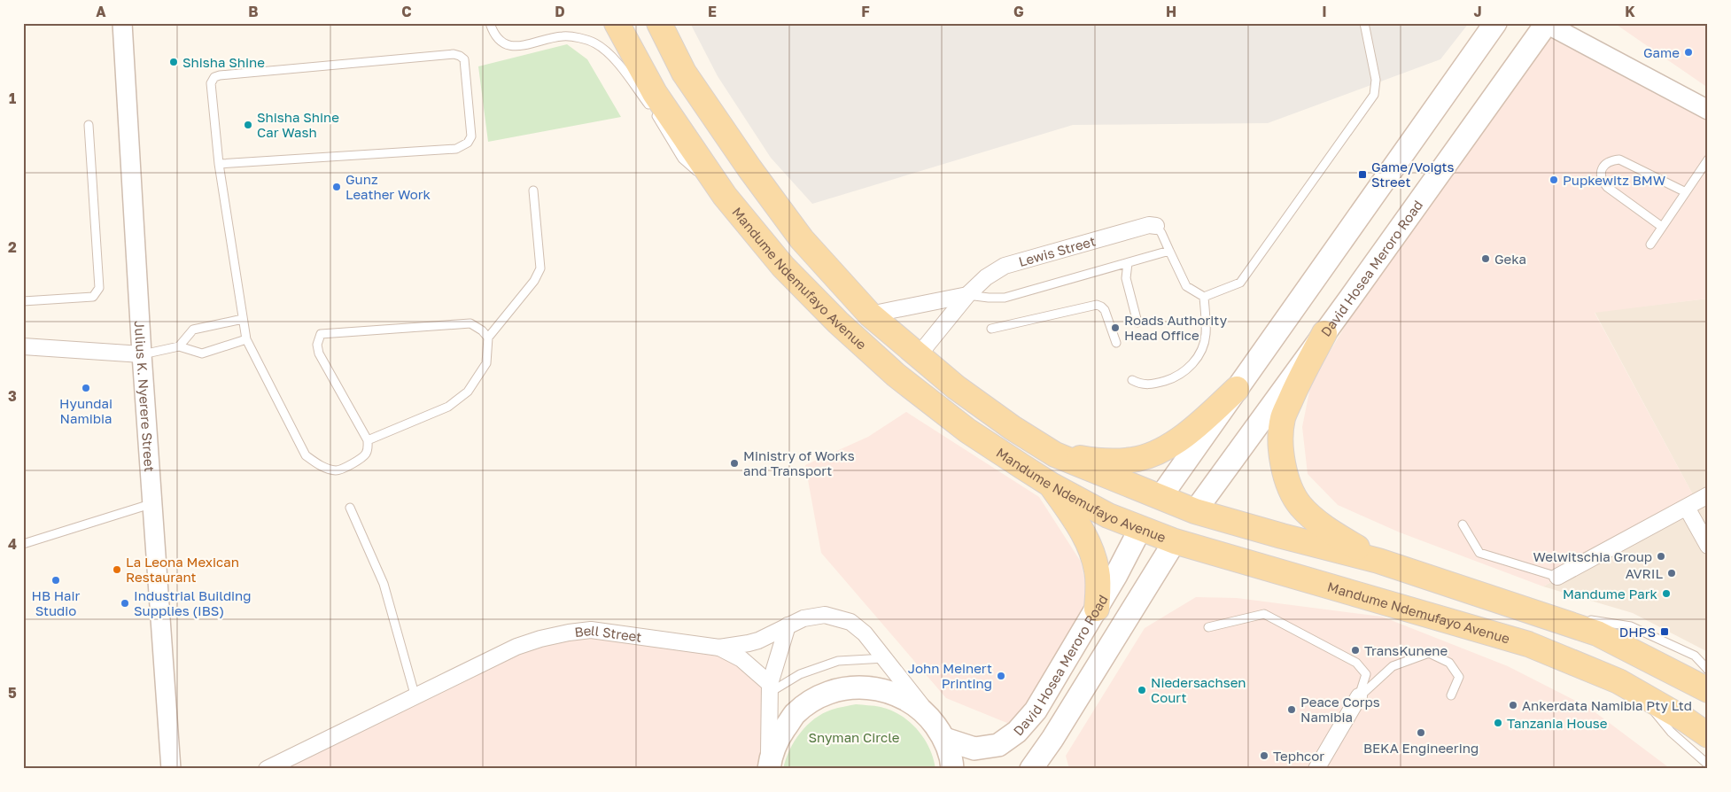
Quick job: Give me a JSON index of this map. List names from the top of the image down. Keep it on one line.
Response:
{"streets":{"main road":["David Hosea Meroro Road","Mandume Ndemufayo Avenue"],"street":["Lewis Street","Julius K. Nyerere Street","Bell Street"]},"crossings":[["Lewis Street","Mandume Ndemufayo Avenue"],["David Hosea Meroro Road","Mandume Ndemufayo Avenue"]],"parks":["Snyman Circle"],"places":{"other":["Game","Shisha Shine","Shisha Shine Car Wash","Pupkewitz BMW","Gunz Leather Work","Geka","Roads Authority Head Office","Hyundai Namibia","Ministry of Works and Transport","Welwitschia Group","La Leona Mexican Restaurant","AVRIL","HB Hair Studio","Mandume Park","Industrial Building Supplies (IBS)","TransKunene","John Meinert Printing","Niedersachsen Court","Ankerdata Namibia Pty Ltd","Peace Corps Namibia","Tanzania House","BEKA Engineering","Tephcor"],"transit":["Game/Voigts Street","DHPS"]},"grid":{"columns":["A","B","C","D","E","F","G","H","I","J","K"],"rows":["1","2","3","4","5"]}}
